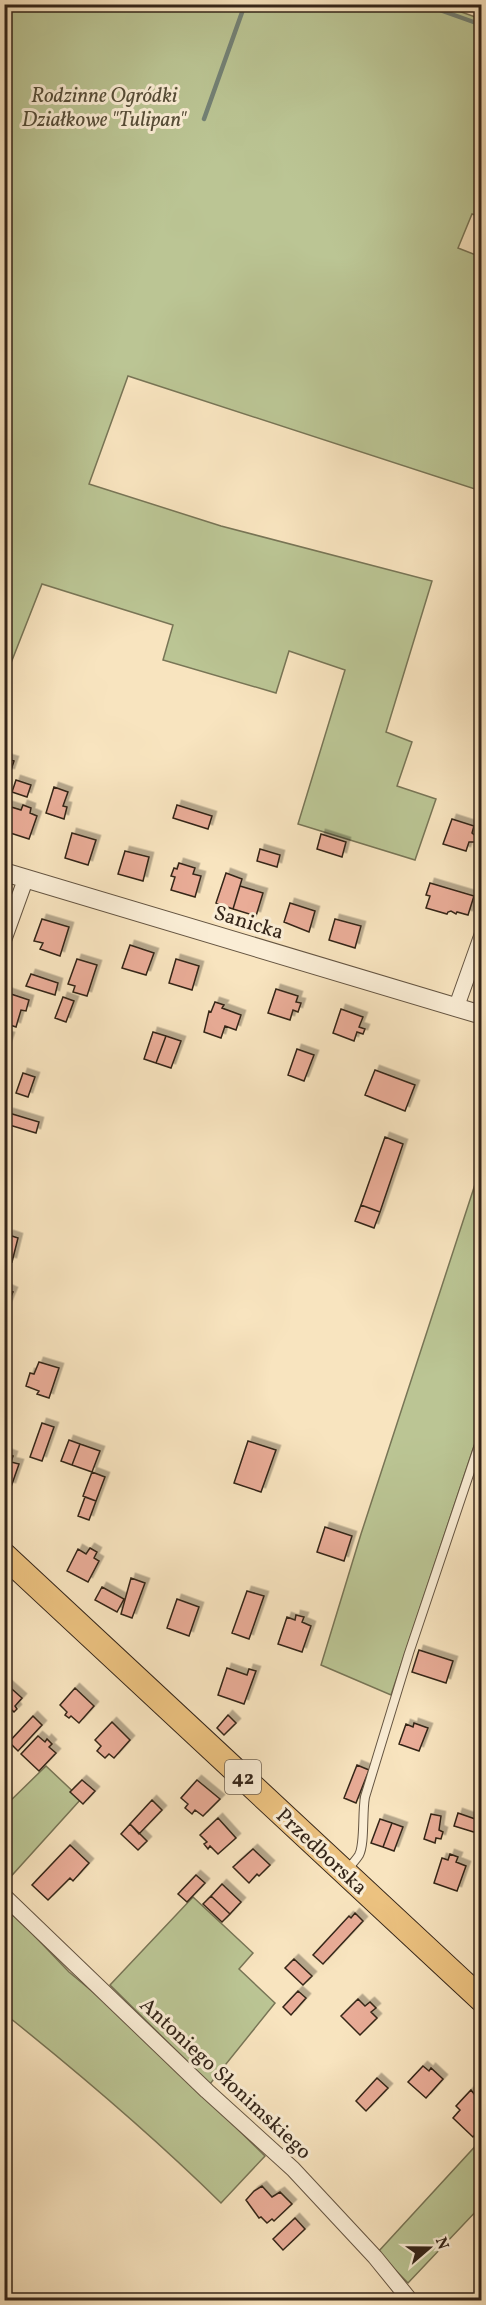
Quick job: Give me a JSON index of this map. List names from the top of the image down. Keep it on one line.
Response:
{"streets":{"main road":["42","Przedborska"],"street":["Sanicka","Antoniego Słonimskiego"]},"parks":["Rodzinne Ogródki Działkowe \"Tulipan\""],"north":"right"}
